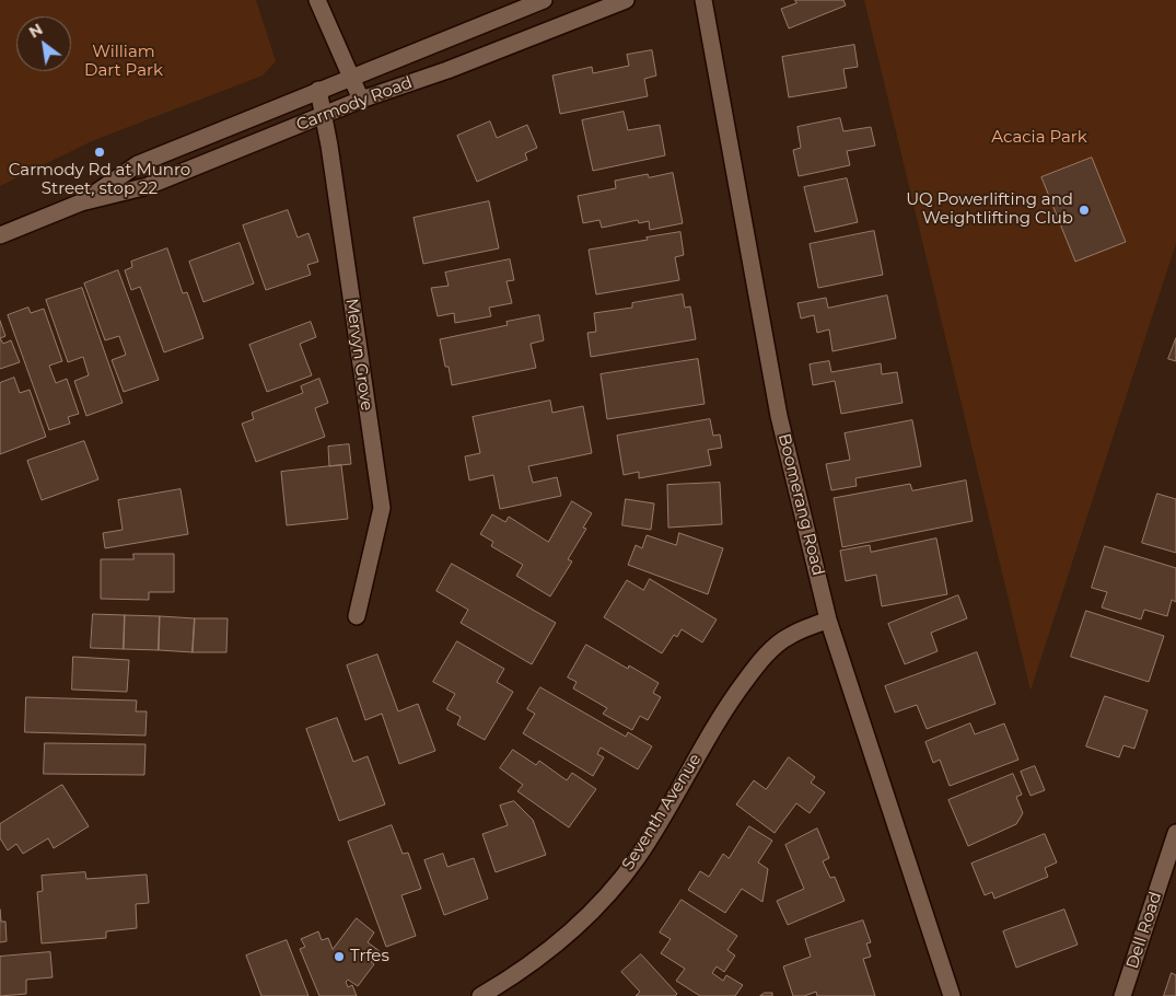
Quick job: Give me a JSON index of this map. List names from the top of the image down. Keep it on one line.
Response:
{"streets":{"street":["Carmody Road","Mervyn Grove","Boomerang Road","Seventh Avenue","Dell Road"]},"crossings":[["Carmody Road","Mervyn Grove"],["Boomerang Road","Seventh Avenue"]],"parks":["William Dart Park","Acacia Park"],"places":["Carmody Rd at Munro Street, stop 22","UQ Powerlifting and Weightlifting Club","Trfes"],"north":"top left"}
